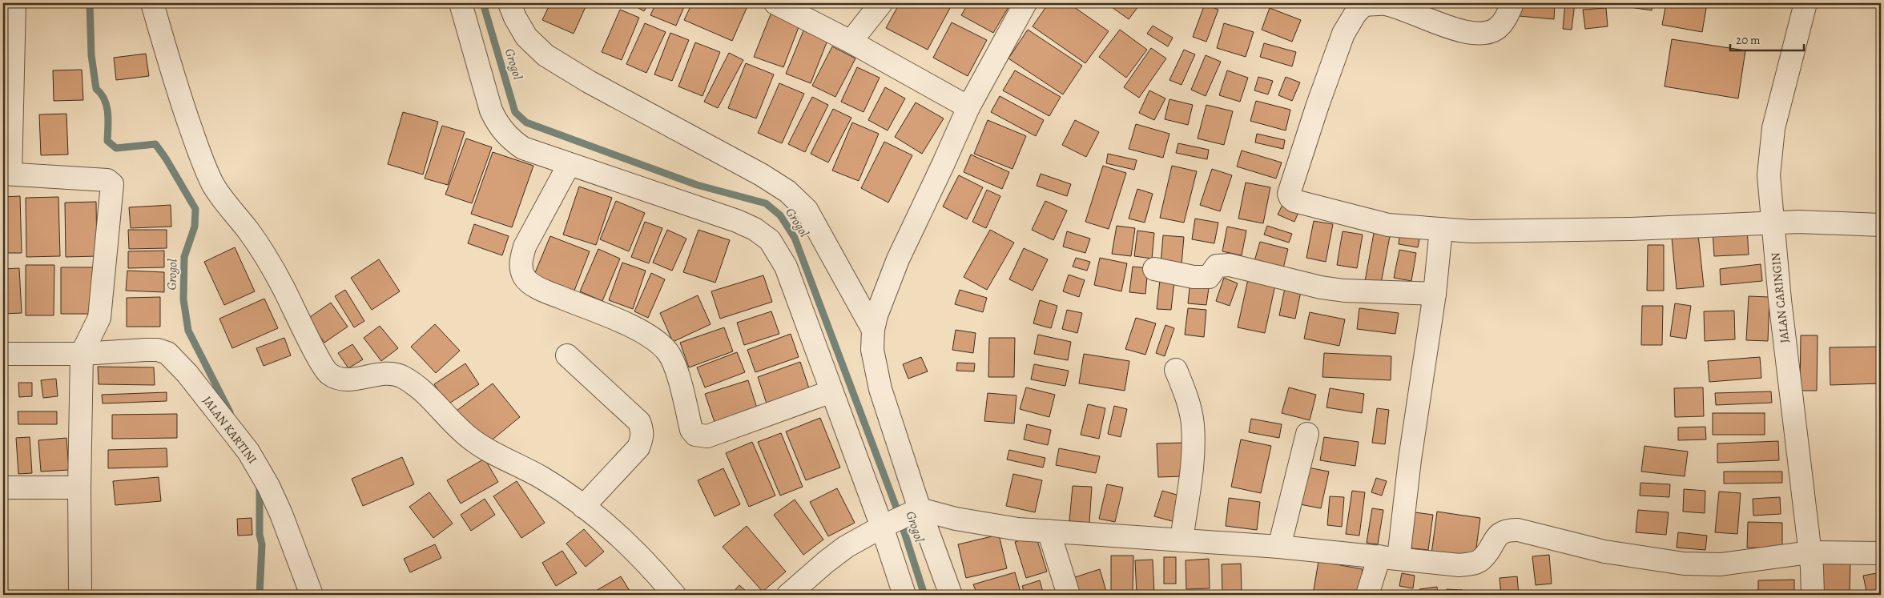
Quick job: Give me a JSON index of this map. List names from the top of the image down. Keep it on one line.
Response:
{"streets":{"street":["JALAN CARINGIN","JALAN KARTINI"]},"water":["Grogol"],"scale_bar":"20 m"}
